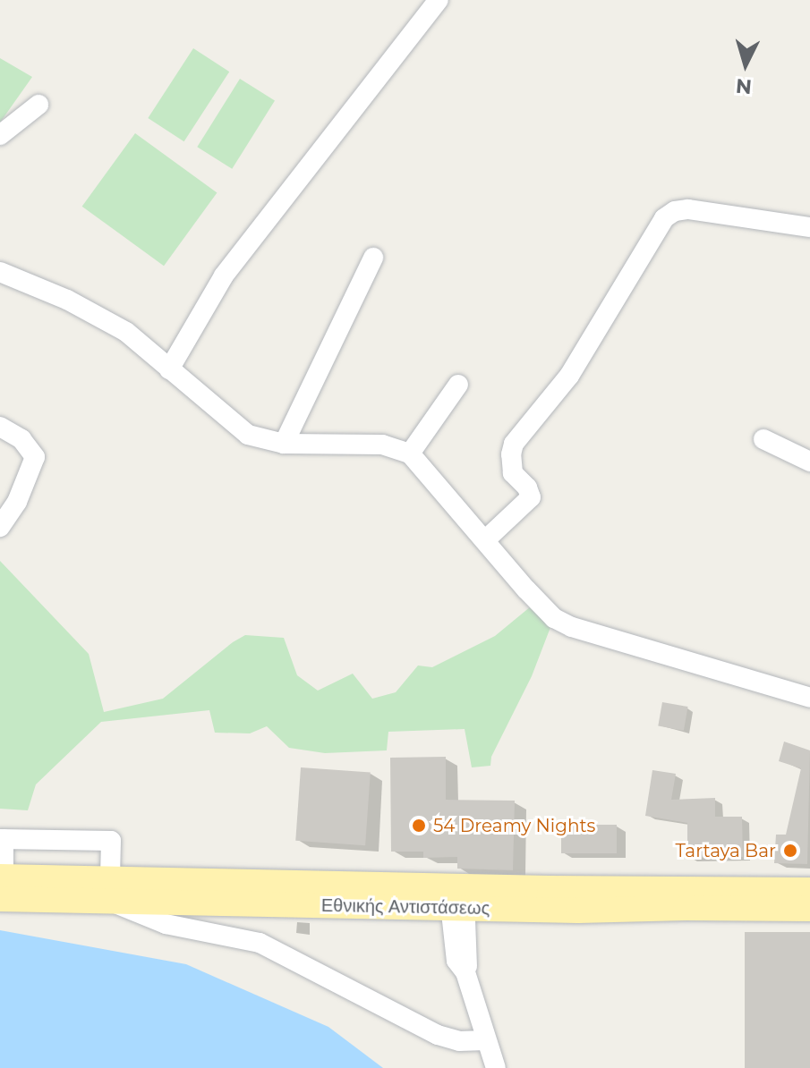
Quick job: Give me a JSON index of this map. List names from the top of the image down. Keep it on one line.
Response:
{"streets":{"main road":["Εθνικής Αντιστάσεως"]},"places":["54 Dreamy Nights","Tartaya Bar"],"north":"bottom"}
